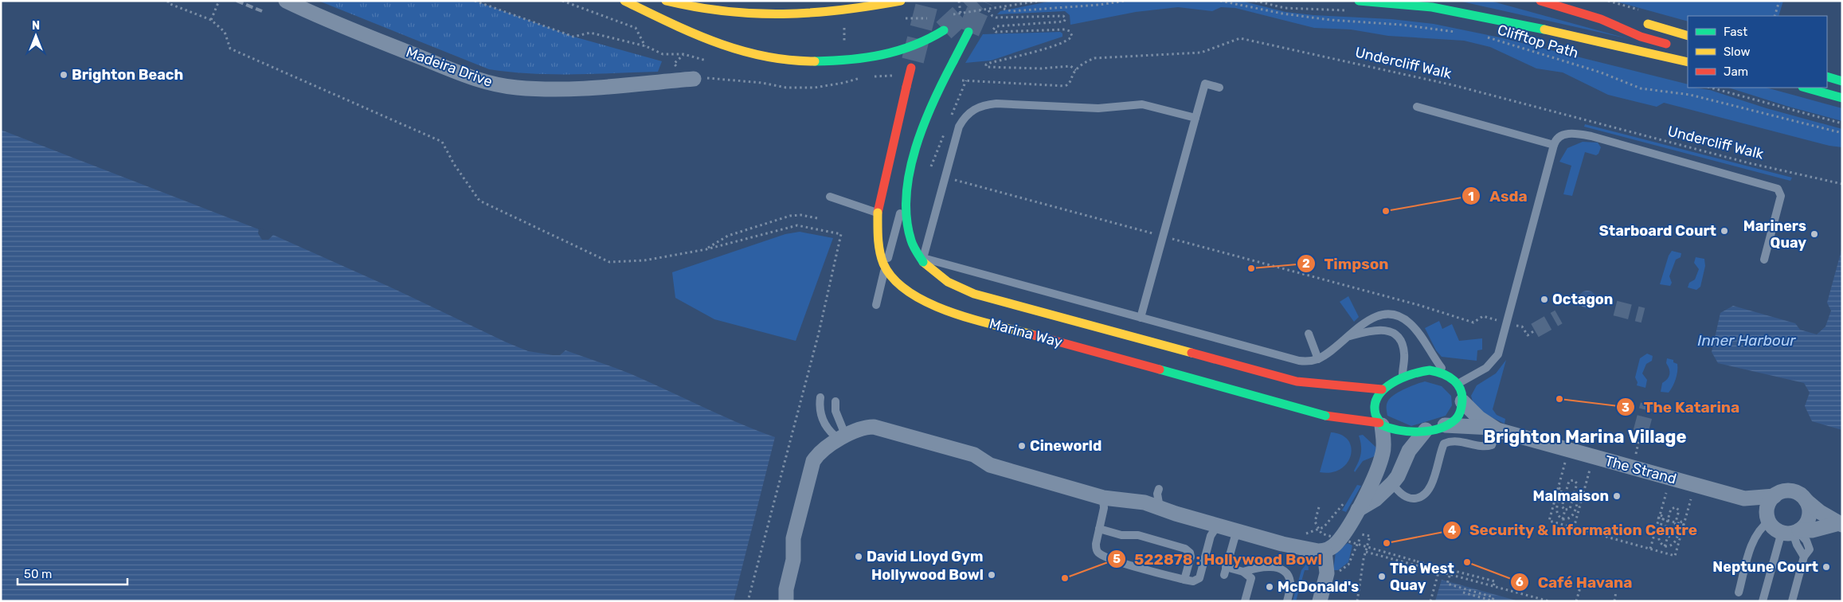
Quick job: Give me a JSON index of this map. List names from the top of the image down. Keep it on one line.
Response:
{"streets":{"street":["Madeira Drive","Marina Way","The Strand"],"path":["Clifftop Path","Undercliff Walk"]},"crossings":[["Marina Way","The Strand"]],"districts":["Brighton Marina Village"],"water":["Inner Harbour"],"places":["Brighton Beach","Asda","Starboard Court","Mariners Quay","Timpson","Octagon","The Katarina","Cineworld","Malmaison","Security & Information Centre","David Lloyd Gym","Café Havana","Neptune Court","Hollywood Bowl","The West Quay","522878 : Hollywood Bowl","McDonald's"],"legend":["Fast","Slow","Jam"],"scale_bar":"50 m","north":"top"}
